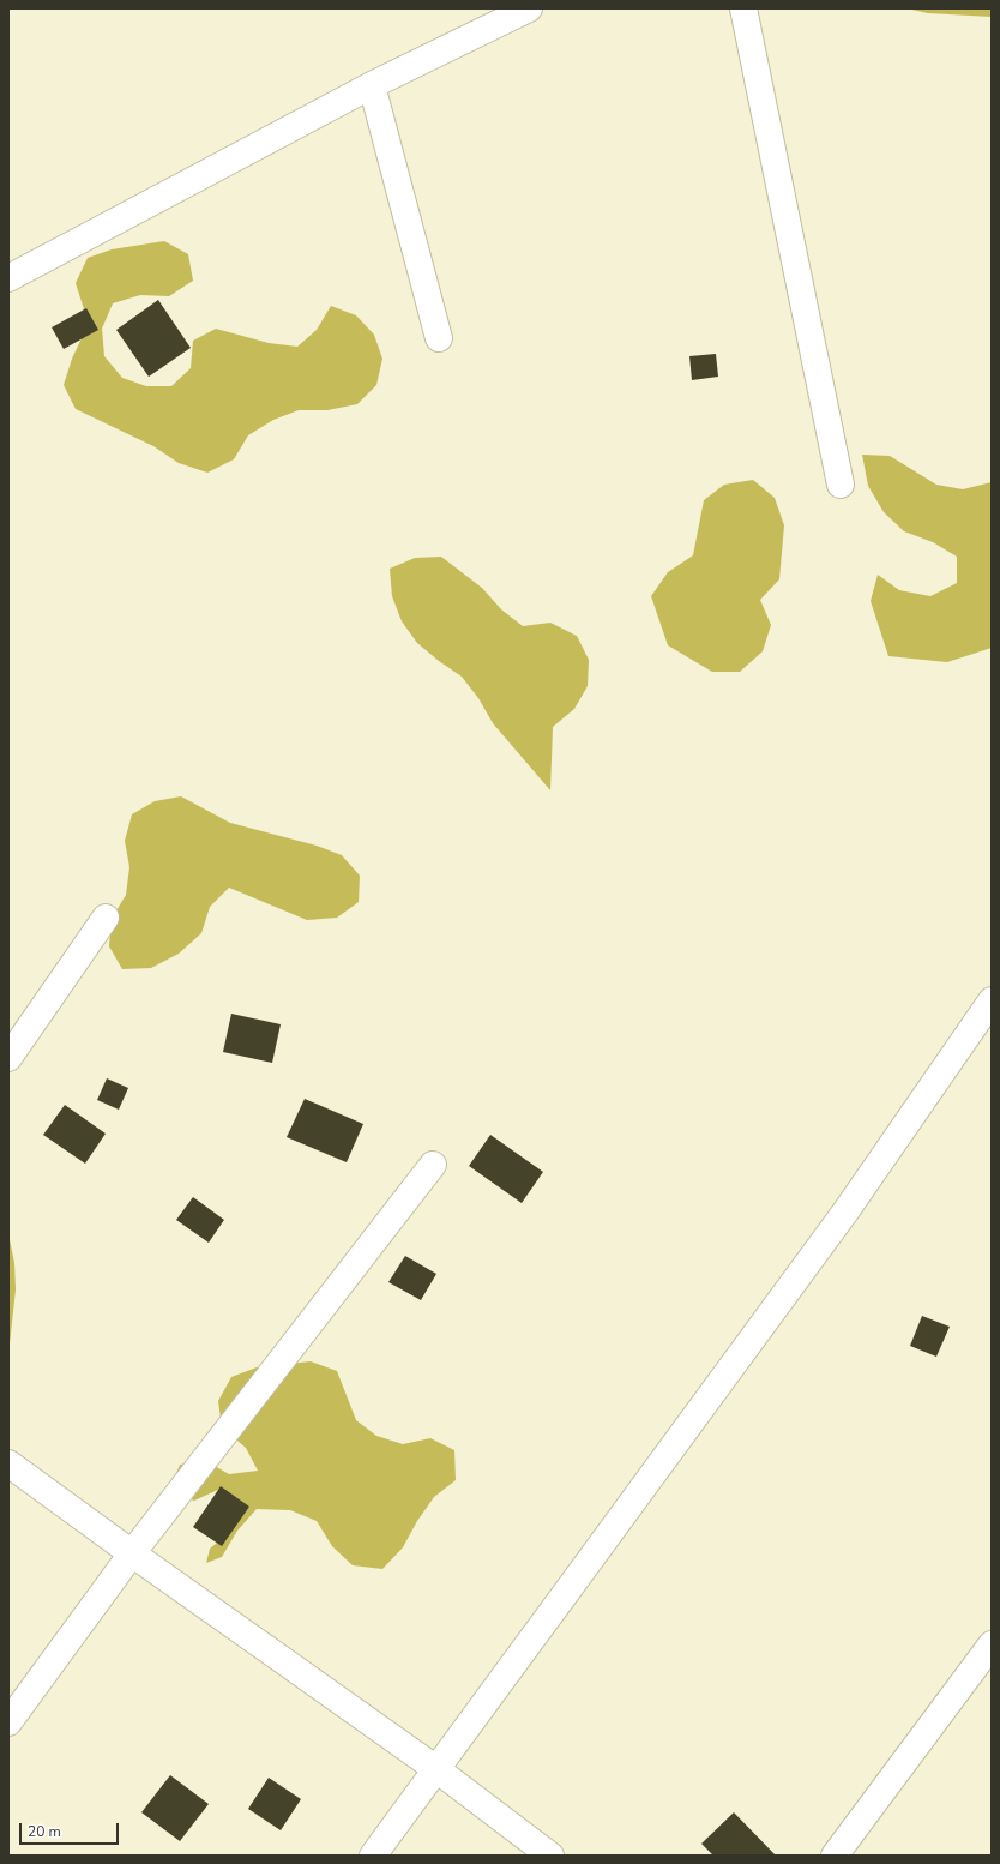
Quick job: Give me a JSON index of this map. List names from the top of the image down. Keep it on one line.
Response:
{"scale_bar":"20 m"}
